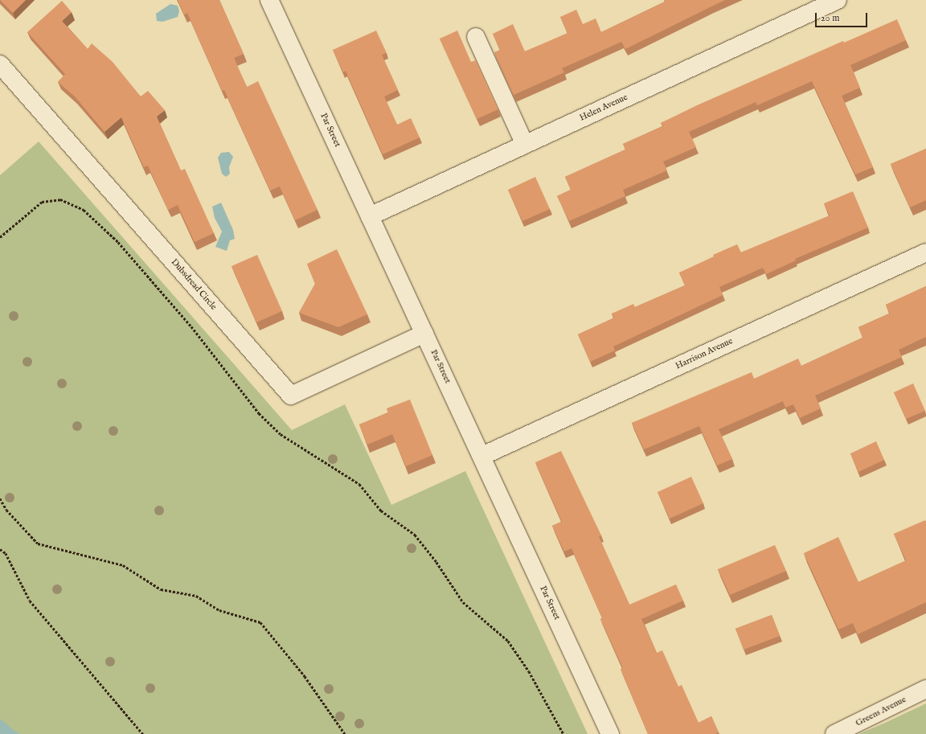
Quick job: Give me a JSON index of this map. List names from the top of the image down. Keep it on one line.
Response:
{"streets":{"street":["Helen Avenue","Par Street","Dubsdread Circle","Harrison Avenue","Greens Avenue"]},"crossings":[["Helen Avenue","Par Street"],["Par Street","Dubsdread Circle"],["Par Street","Harrison Avenue"]],"scale_bar":"20 m"}
